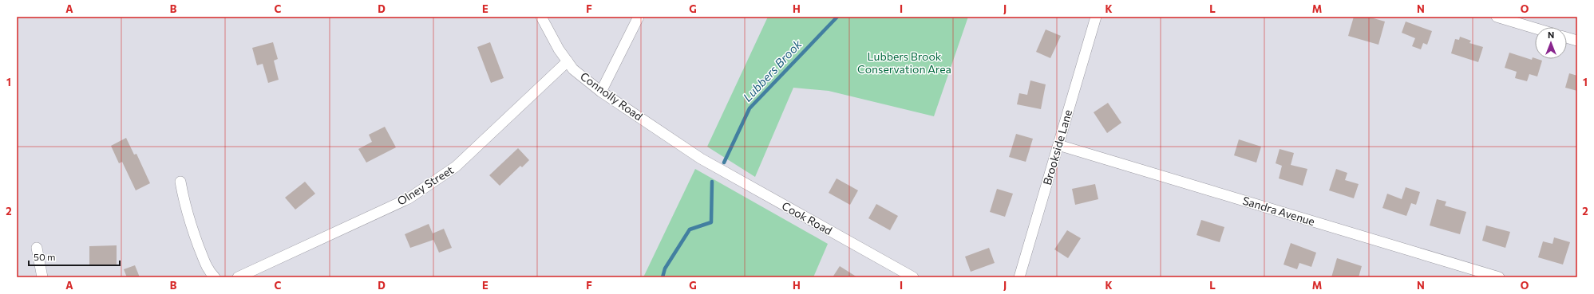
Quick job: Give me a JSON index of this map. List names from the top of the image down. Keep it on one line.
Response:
{"streets":{"street":["Connolly Road","Brookside Lane","Olney Street","Sandra Avenue","Cook Road"]},"crossings":[["Connolly Road","Olney Street"],["Connolly Road","Cook Road"],["Brookside Lane","Sandra Avenue"]],"water":["Lubbers Brook"],"parks":["Lubbers Brook Conservation Area"],"scale_bar":"50 m","north":"top","grid":{"columns":["A","B","C","D","E","F","G","H","I","J","K","L","M","N","O"],"rows":["1","2"]}}
